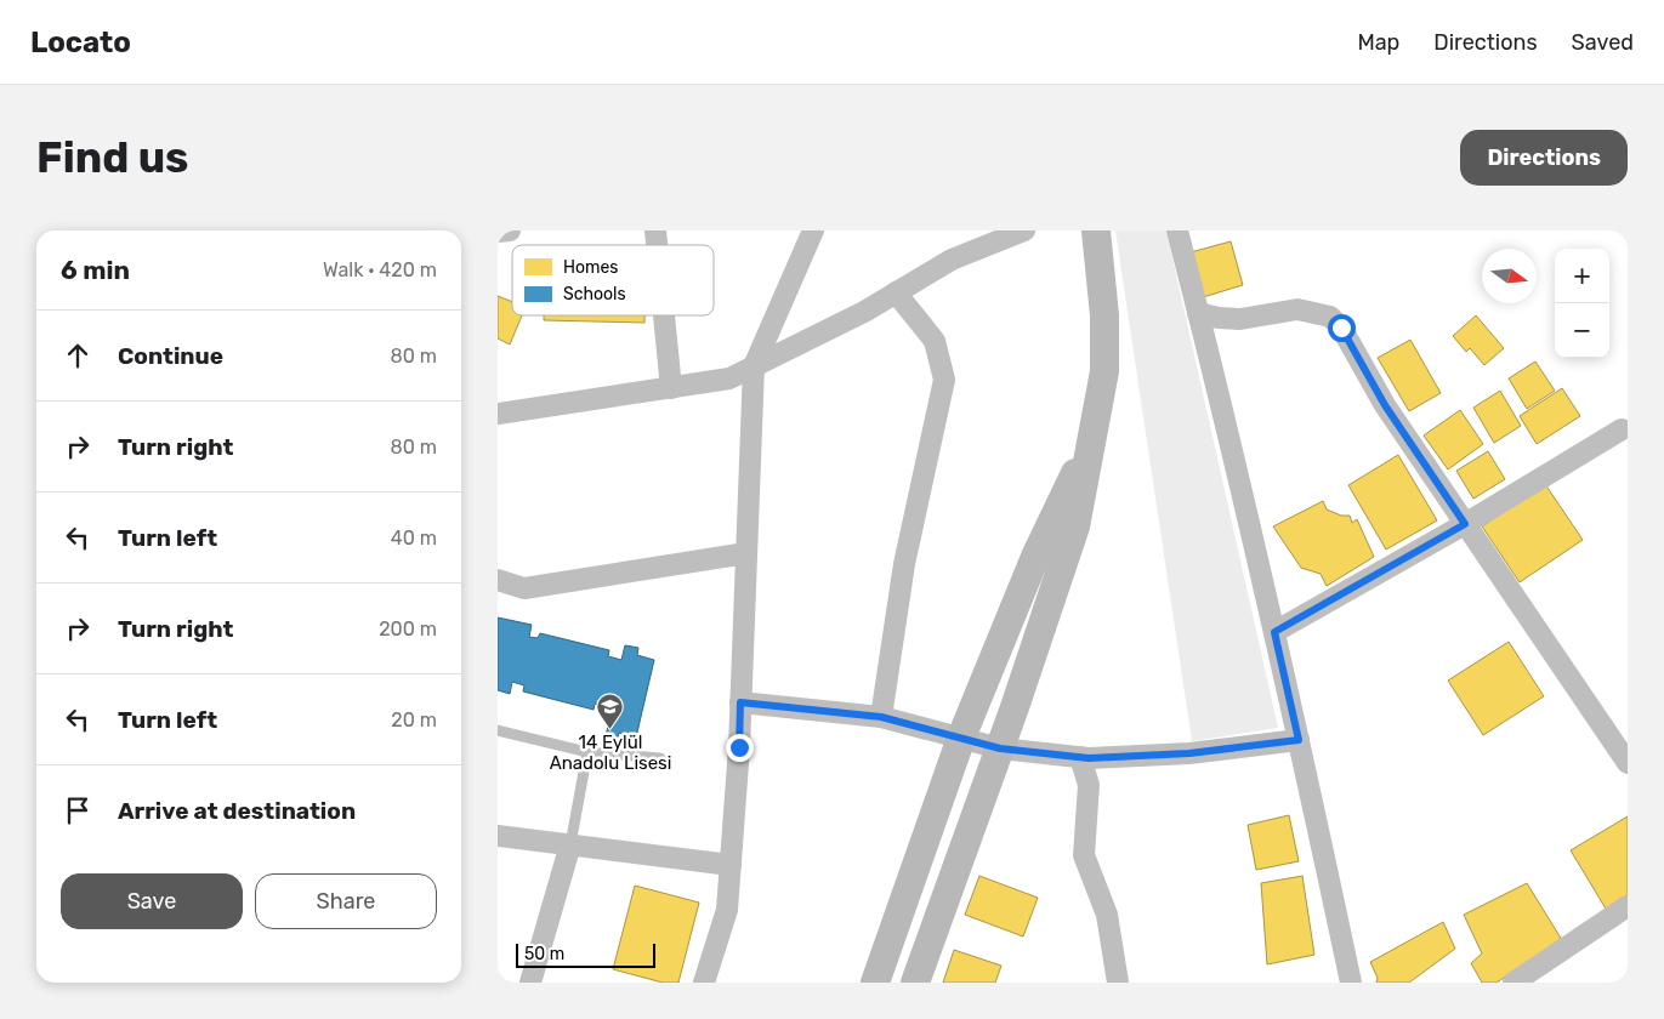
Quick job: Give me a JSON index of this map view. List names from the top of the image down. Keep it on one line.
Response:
{"places":{"school or university":["14 Eylül Anadolu Lisesi"]},"legend":["Homes","Schools"],"scale_bar":"50 m","north":"right","page":{"header":"Locato","nav":["Map","Directions","Saved"],"buttons":["Directions",["Save","Share"]],"title":"Find us","heading":["6 min","Walk · 420 m"],"map_buttons":["+","−"],"list":[["Continue","80 m"],["Turn right","80 m"],["Turn left","40 m"],["Turn right","200 m"],["Turn left","20 m"],"Arrive at destination"],"scale":"50 m"}}
